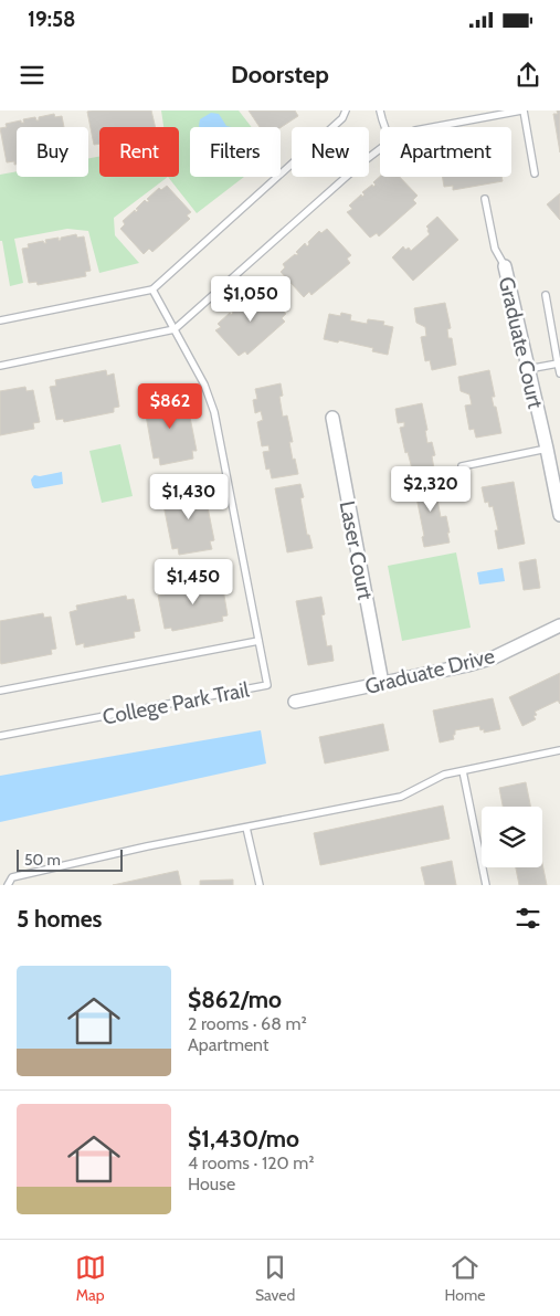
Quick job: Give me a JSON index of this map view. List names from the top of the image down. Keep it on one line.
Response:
{"streets":{"street":["Graduate Court","Laser Court","Graduate Drive"],"lane":["College Park Trail"]},"crossings":[["Laser Court","Graduate Drive"]],"scale_bar":"50 m","page":{"status":"19:58","header":"Doorstep","chip":["Buy","Rent","Filters","New","Apartment"],"price":["$1,050","$862","$2,320","$1,430","$1,450"],"scale":"50 m","heading":"5 homes","list":[{"name":"$862/mo","note":"2 rooms · 68 m² · Apartment"},{"name":"$1,430/mo","note":"4 rooms · 120 m² · House"}],"tabs":["Map","Saved","Home"]}}
